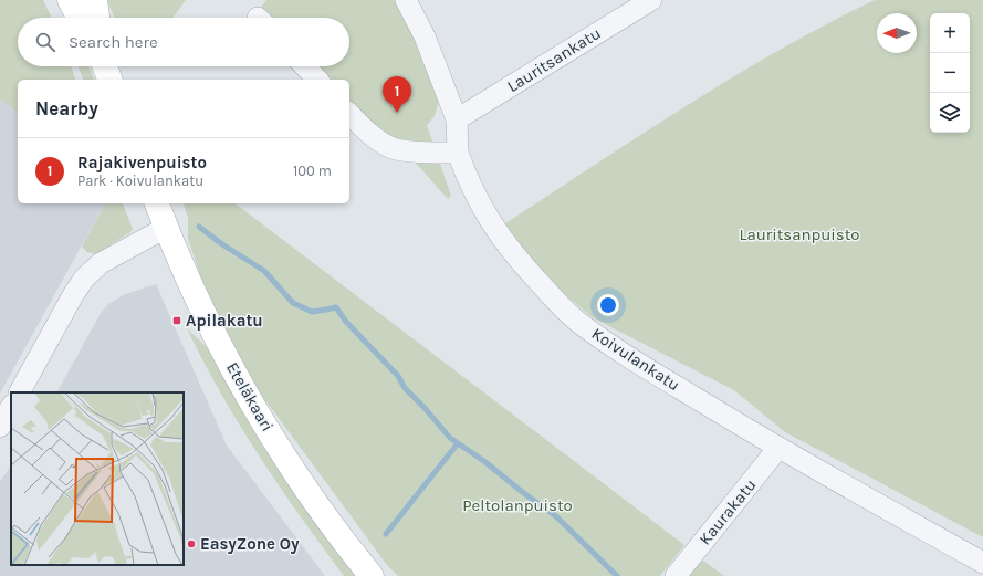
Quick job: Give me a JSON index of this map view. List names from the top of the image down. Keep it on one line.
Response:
{"streets":{"main road":["Eteläkaari"],"street":["Lauritsankatu","Koivulankatu","Kaurakatu"]},"crossings":[["Lauritsankatu","Koivulankatu"],["Koivulankatu","Kaurakatu"]],"parks":["Lauritsanpuisto","Peltolanpuisto"],"places":{"transit":["Apilakatu"],"other":["EasyZone Oy"]},"north":"left","page":{"map_buttons":["+","−"],"search":"Search here","pins":"1","heading":"Nearby","list":[{"mark":"1","name":"Rajakivenpuisto","note":"Park · Koivulankatu","value":"100 m"}]}}
